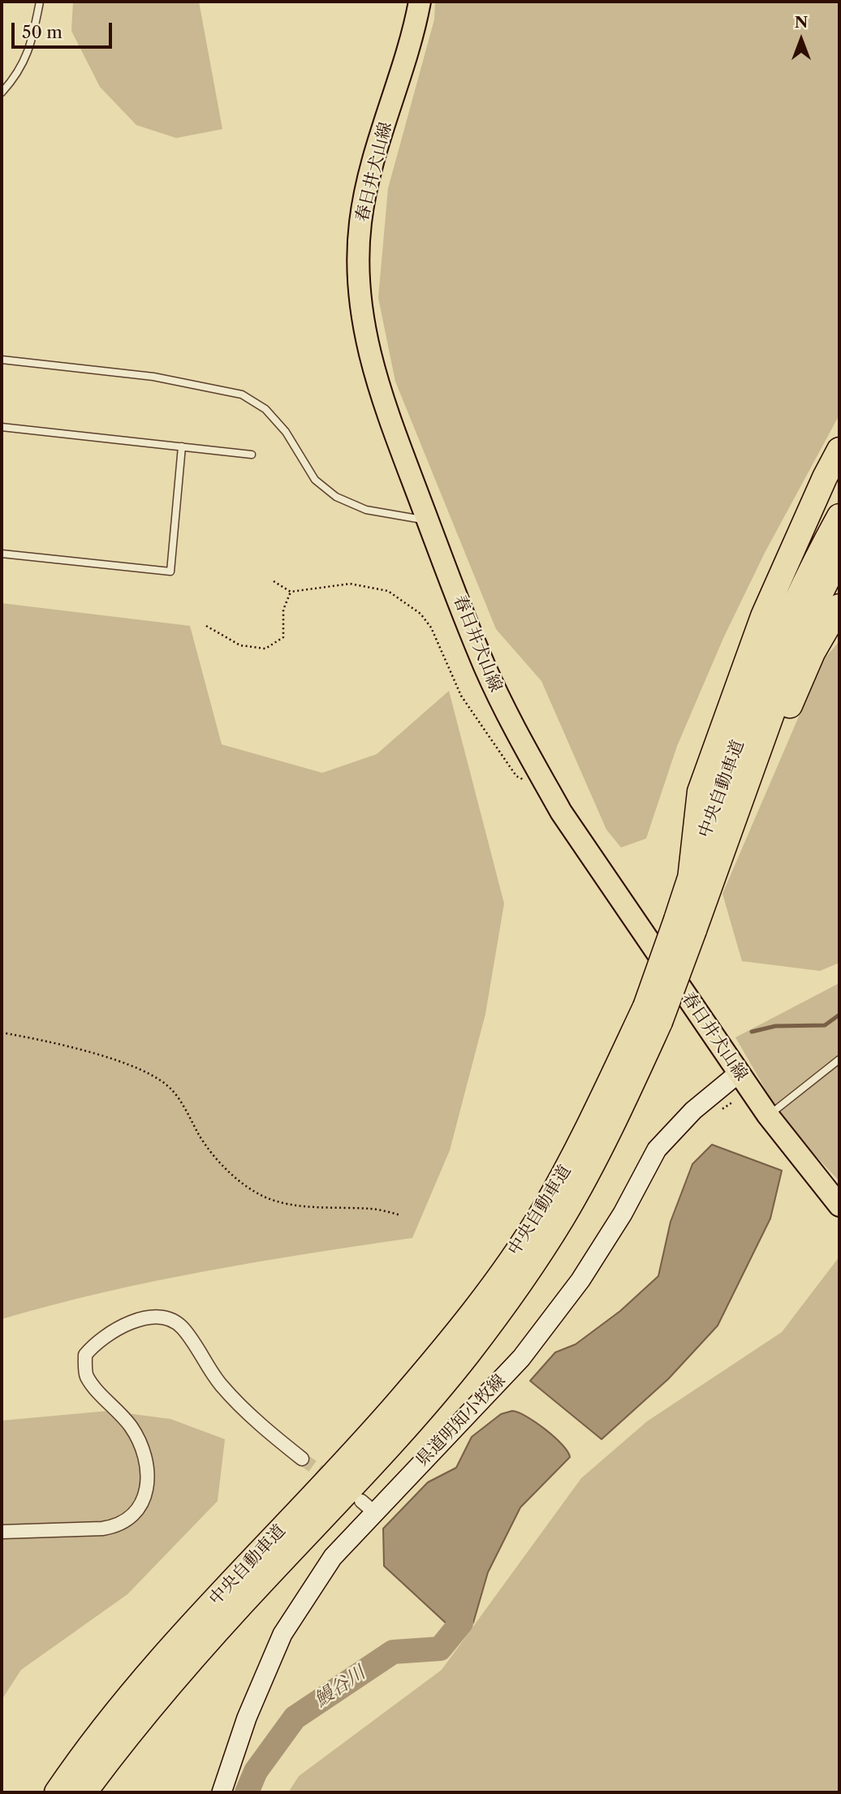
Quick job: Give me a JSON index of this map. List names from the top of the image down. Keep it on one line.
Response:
{"streets":{"highway":["中央自動車道"],"main road":["春日井犬山線","県道明知小牧線"]},"crossings":[["春日井犬山線","県道明知小牧線"]],"water":["鰻谷川"],"scale_bar":"50 m","north":"top"}
